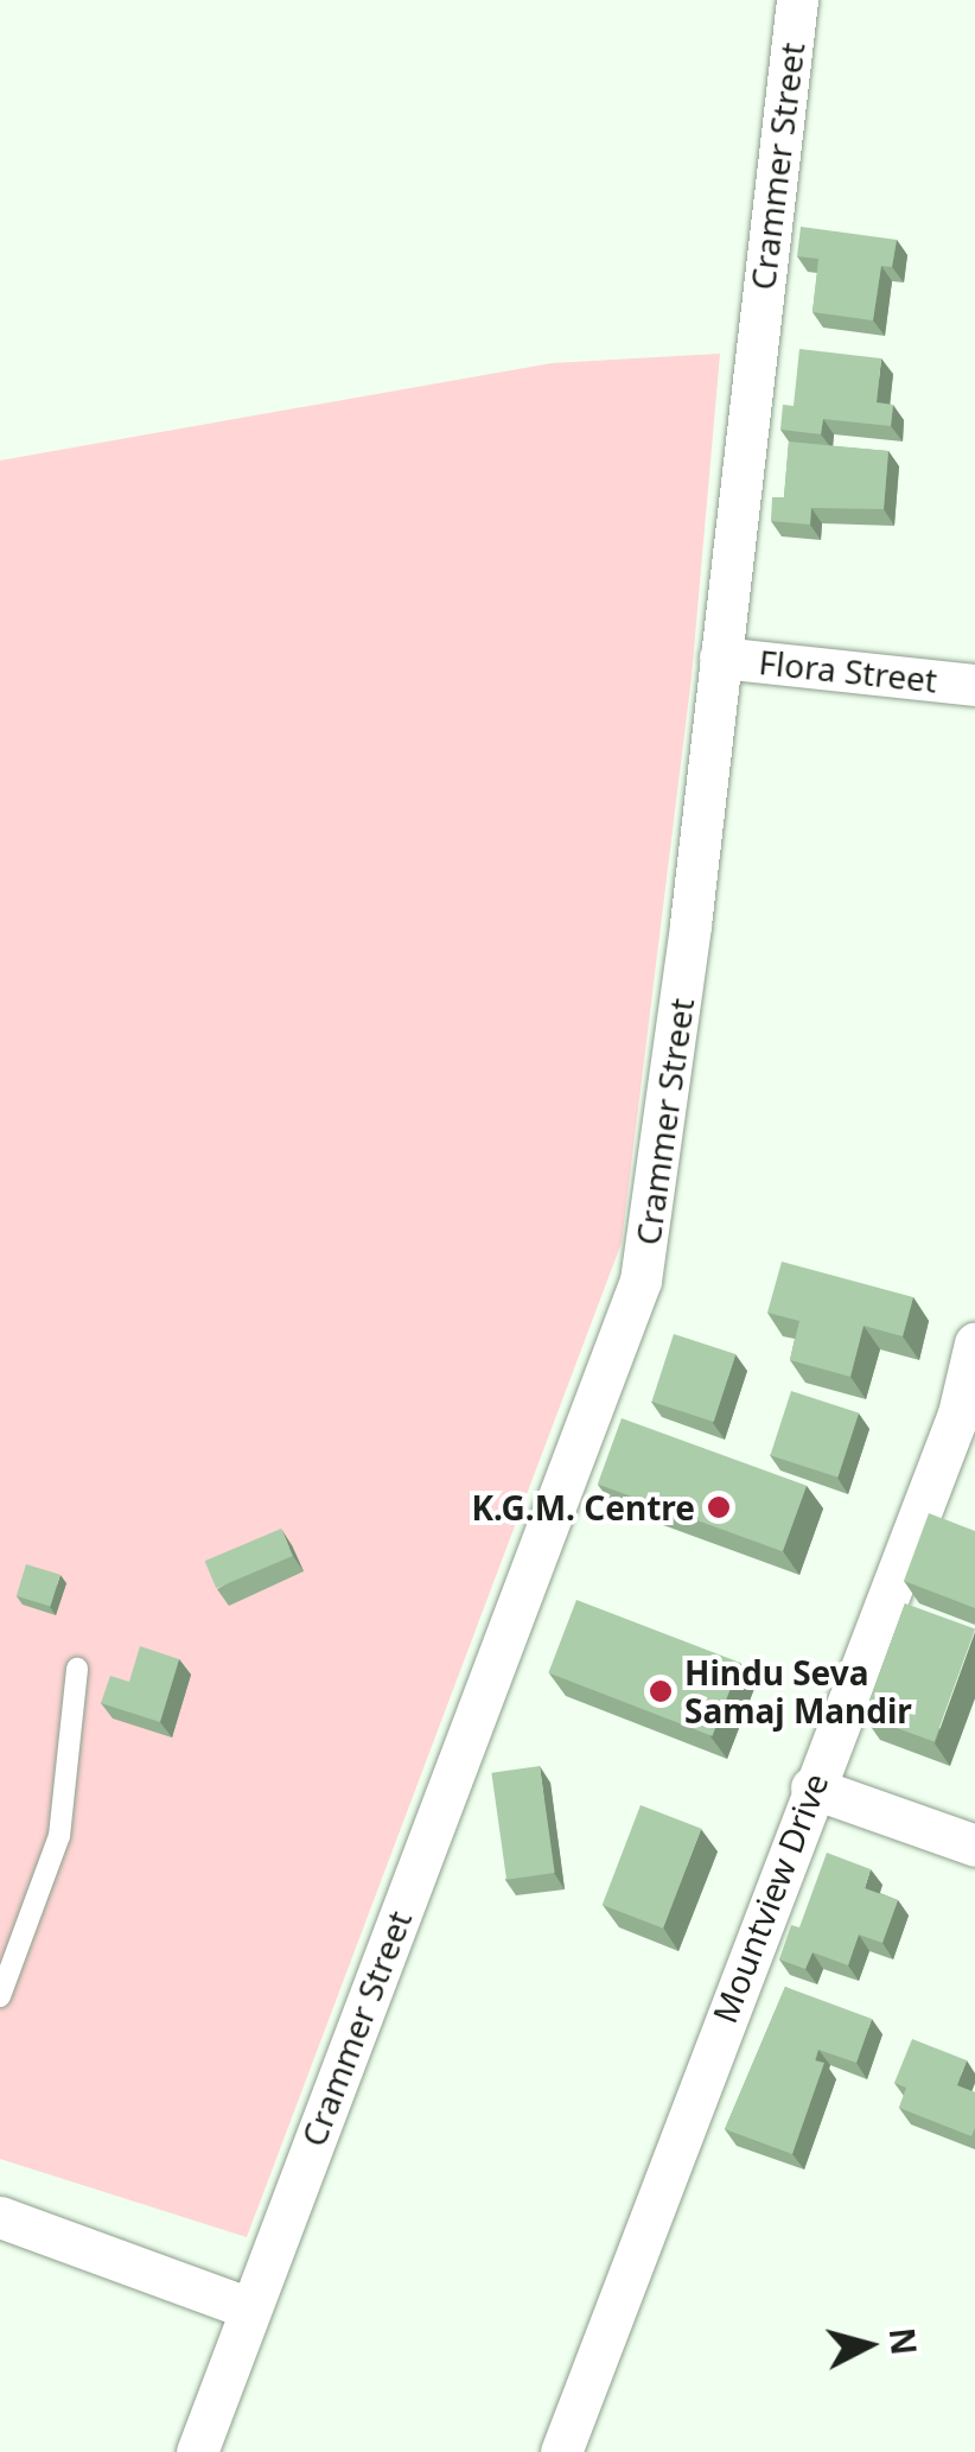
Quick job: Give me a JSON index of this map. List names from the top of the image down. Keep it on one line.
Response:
{"streets":{"street":["Crammer Street","Flora Street","Mountview Drive"]},"crossings":[["Crammer Street","Flora Street"]],"places":["K.G.M. Centre","Hindu Seva Samaj Mandir"],"north":"right"}
